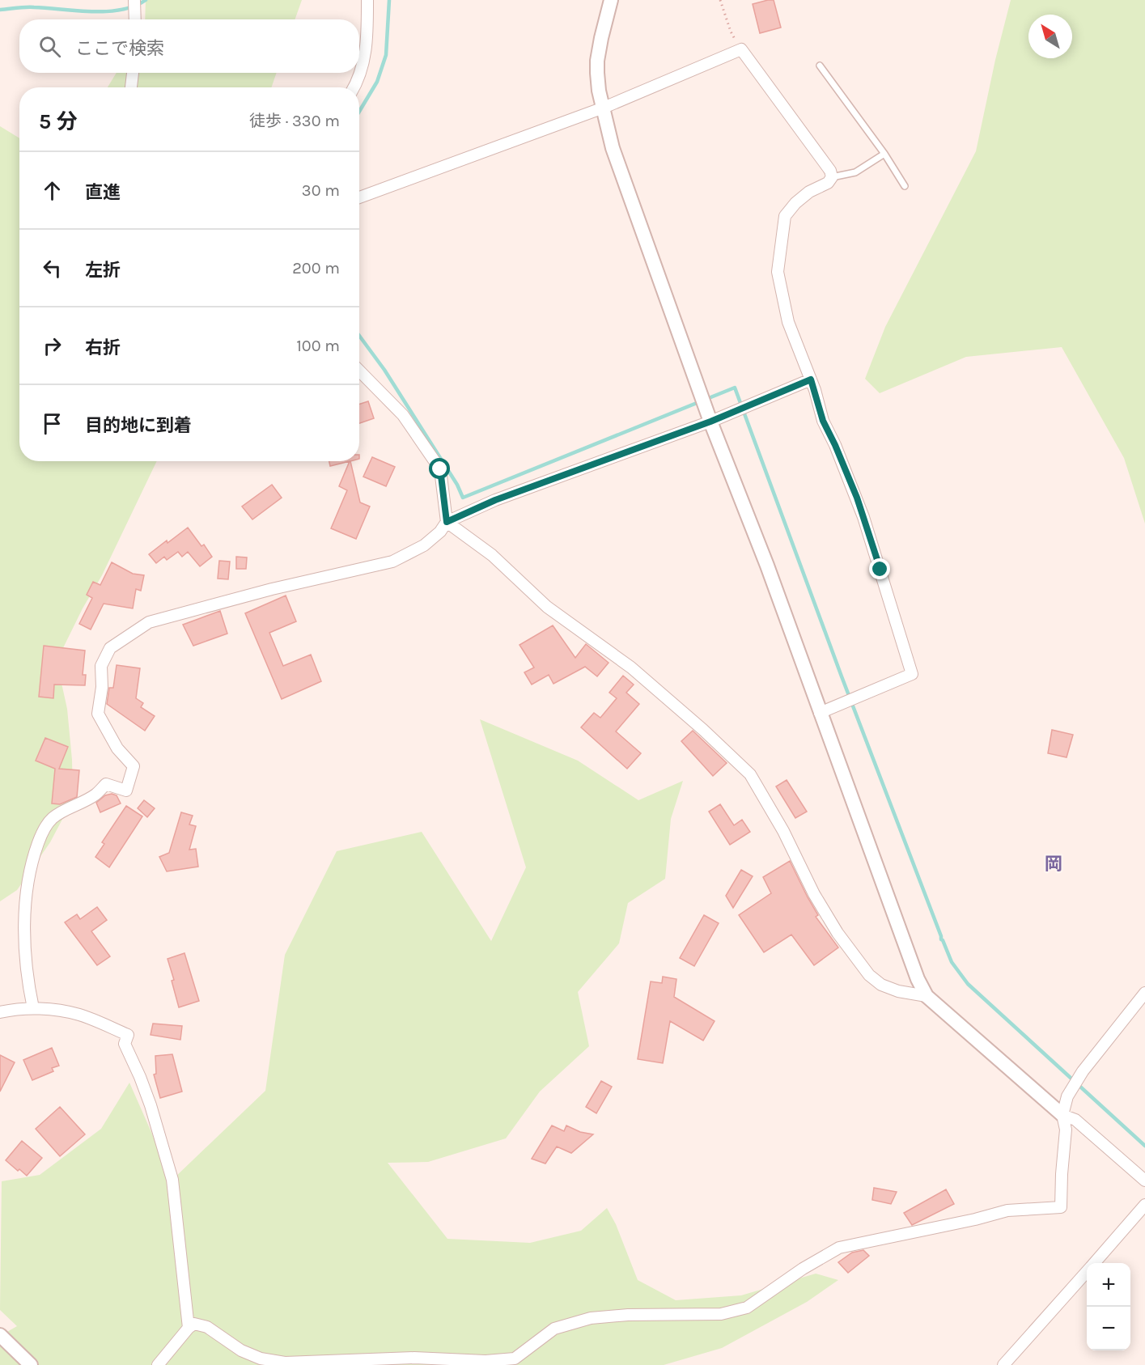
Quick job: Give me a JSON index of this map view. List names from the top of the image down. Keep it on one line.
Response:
{"districts":["岡"],"north":"top left","page":{"search":"ここで検索","heading":["5 分","徒歩 · 330 m"],"list":[["直進","30 m"],["左折","200 m"],["右折","100 m"],"目的地に到着"],"map_buttons":["+","−"]}}
